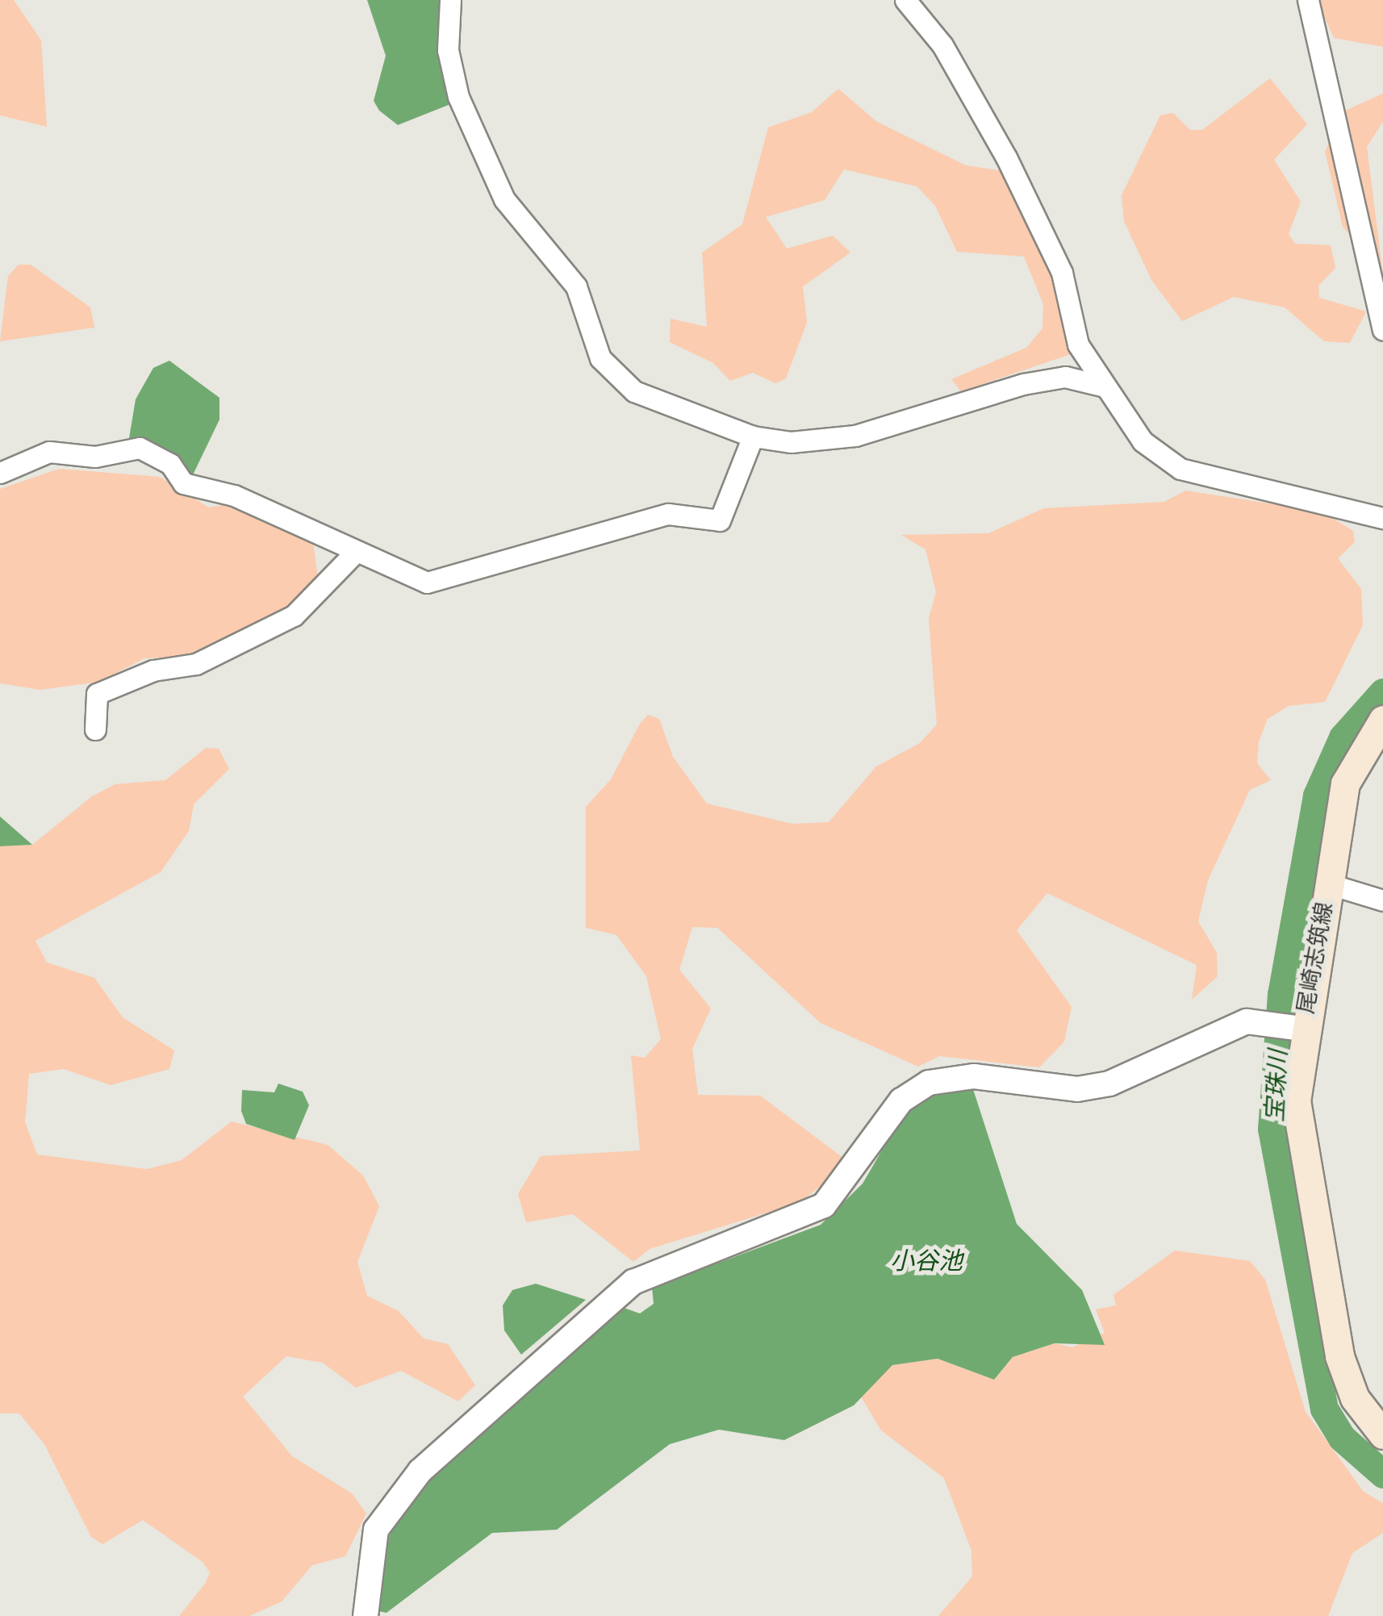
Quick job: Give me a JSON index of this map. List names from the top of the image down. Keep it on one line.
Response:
{"streets":{"main road":["尾崎志筑線"]},"water":["宝珠川","小谷池"]}
